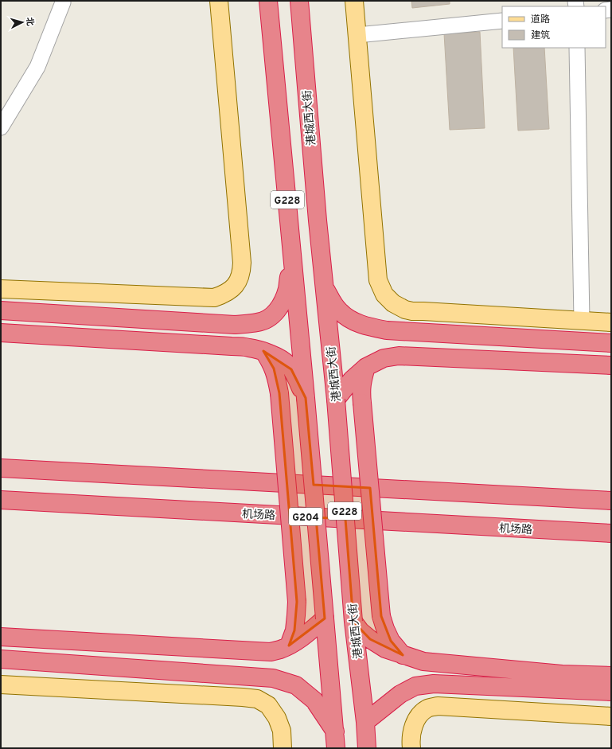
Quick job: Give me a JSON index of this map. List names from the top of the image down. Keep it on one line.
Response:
{"streets":{"highway":["港城西大街","G228","机场路","G204"]},"legend":["道路","建筑"],"north":"right"}
